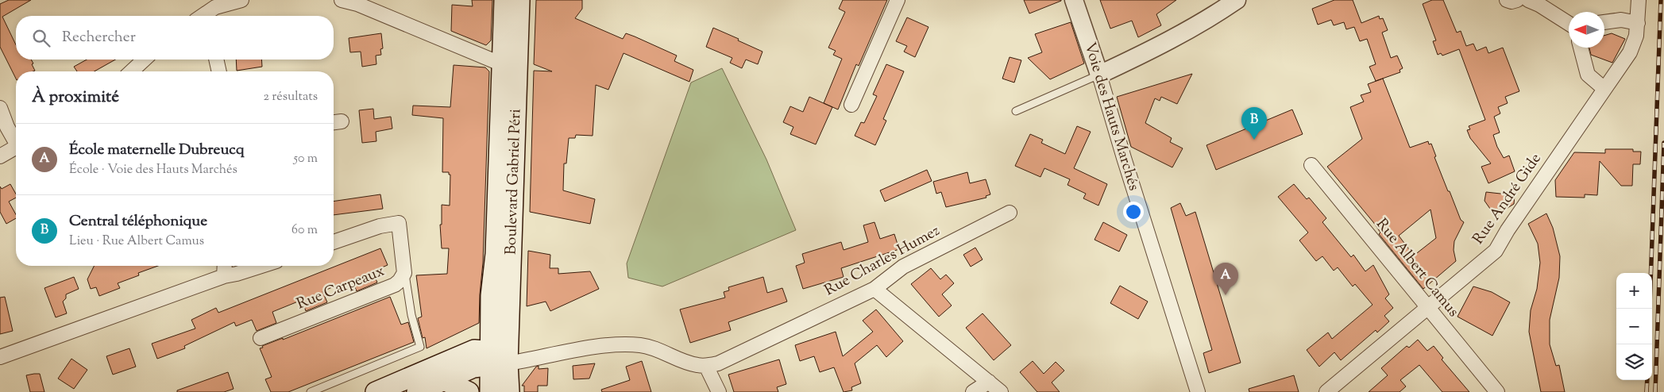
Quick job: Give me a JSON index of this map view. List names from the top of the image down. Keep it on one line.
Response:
{"streets":{"main road":["Boulevard Gabriel Péri"],"street":["Voie des Hauts Marchés","Rue André Gide","Rue Charles Humez","Rue Albert Camus","Rue Carpeaux"]},"crossings":[["Rue André Gide","Rue Albert Camus"]],"north":"left","page":{"search":"Rechercher","heading":["À proximité","2 résultats"],"pins":["B","A"],"list":[{"mark":"A","name":"École maternelle Dubreucq","note":"École · Voie des Hauts Marchés","value":"50 m"},{"mark":"B","name":"Central téléphonique","note":"Lieu · Rue Albert Camus","value":"60 m"}],"map_buttons":["+","−"]}}
